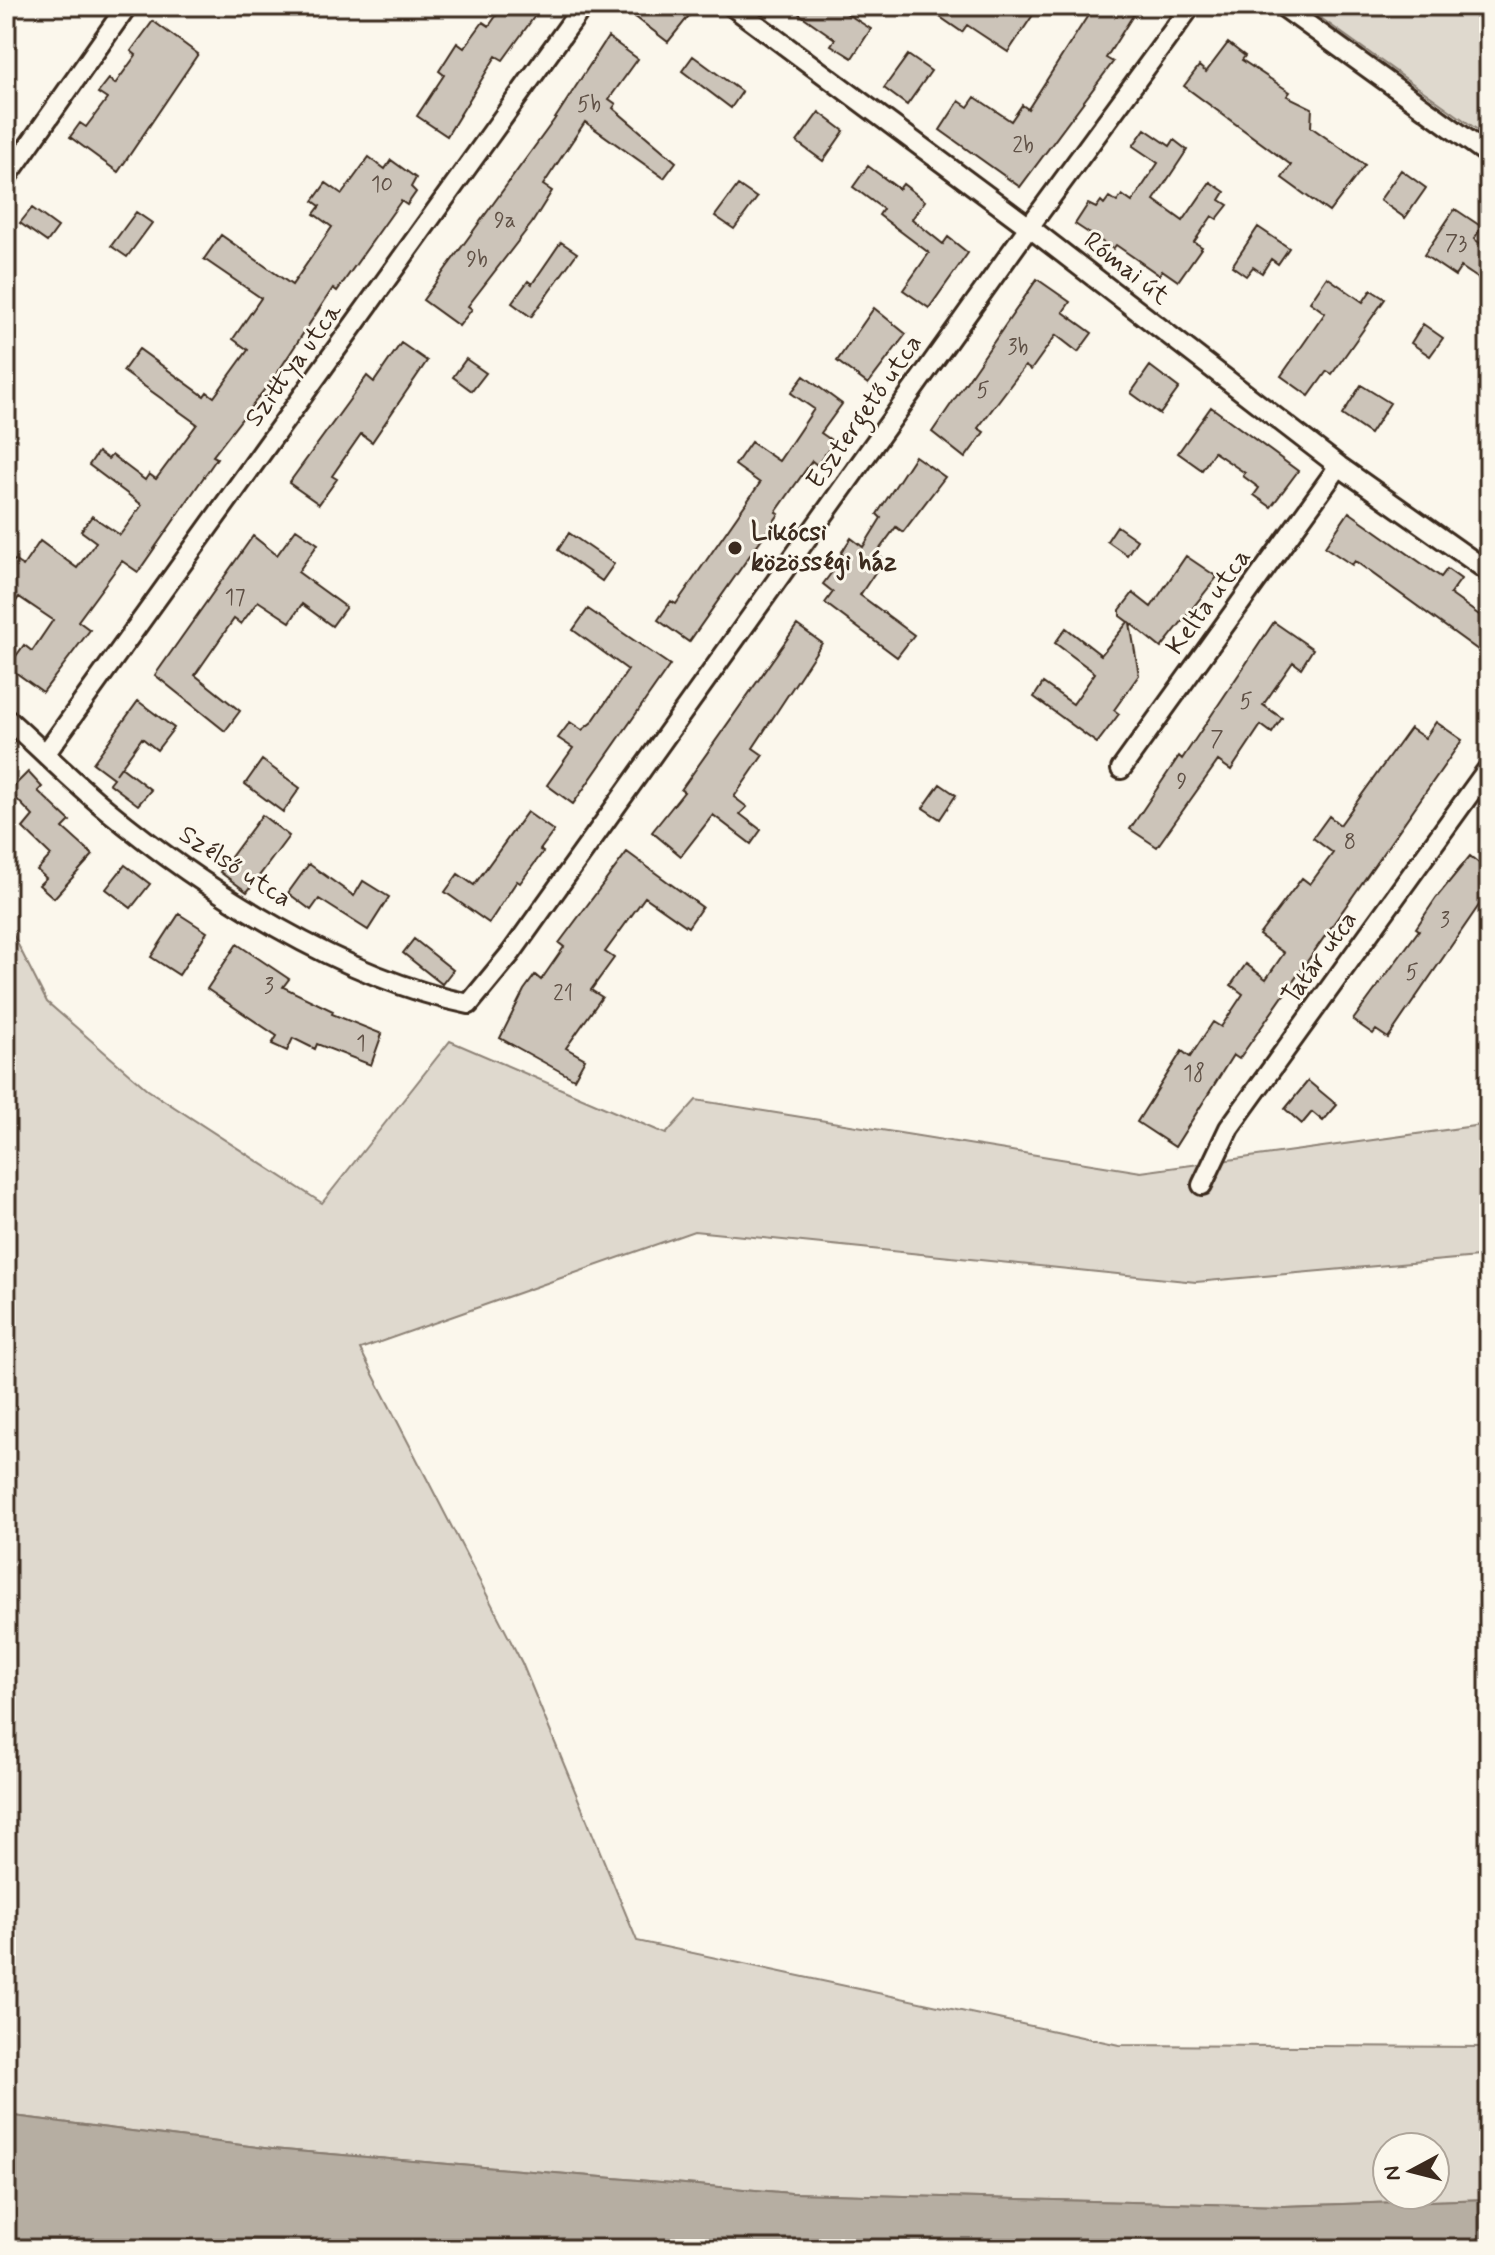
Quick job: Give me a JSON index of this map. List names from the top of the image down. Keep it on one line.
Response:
{"streets":{"street":["Római út","Szittya utca","Esztergető utca","Kelta utca","Szélső utca","Tatár utca"]},"crossings":[["Római út","Esztergető utca"],["Római út","Kelta utca"],["Szittya utca","Szélső utca"],["Esztergető utca","Szélső utca"]],"places":["Likócsi közösségi ház"],"house_numbers":["5b","2b","10","9a","73","9b","3b","5","17","5","7","9","8","3","5","3","21","1","18"],"north":"left"}
